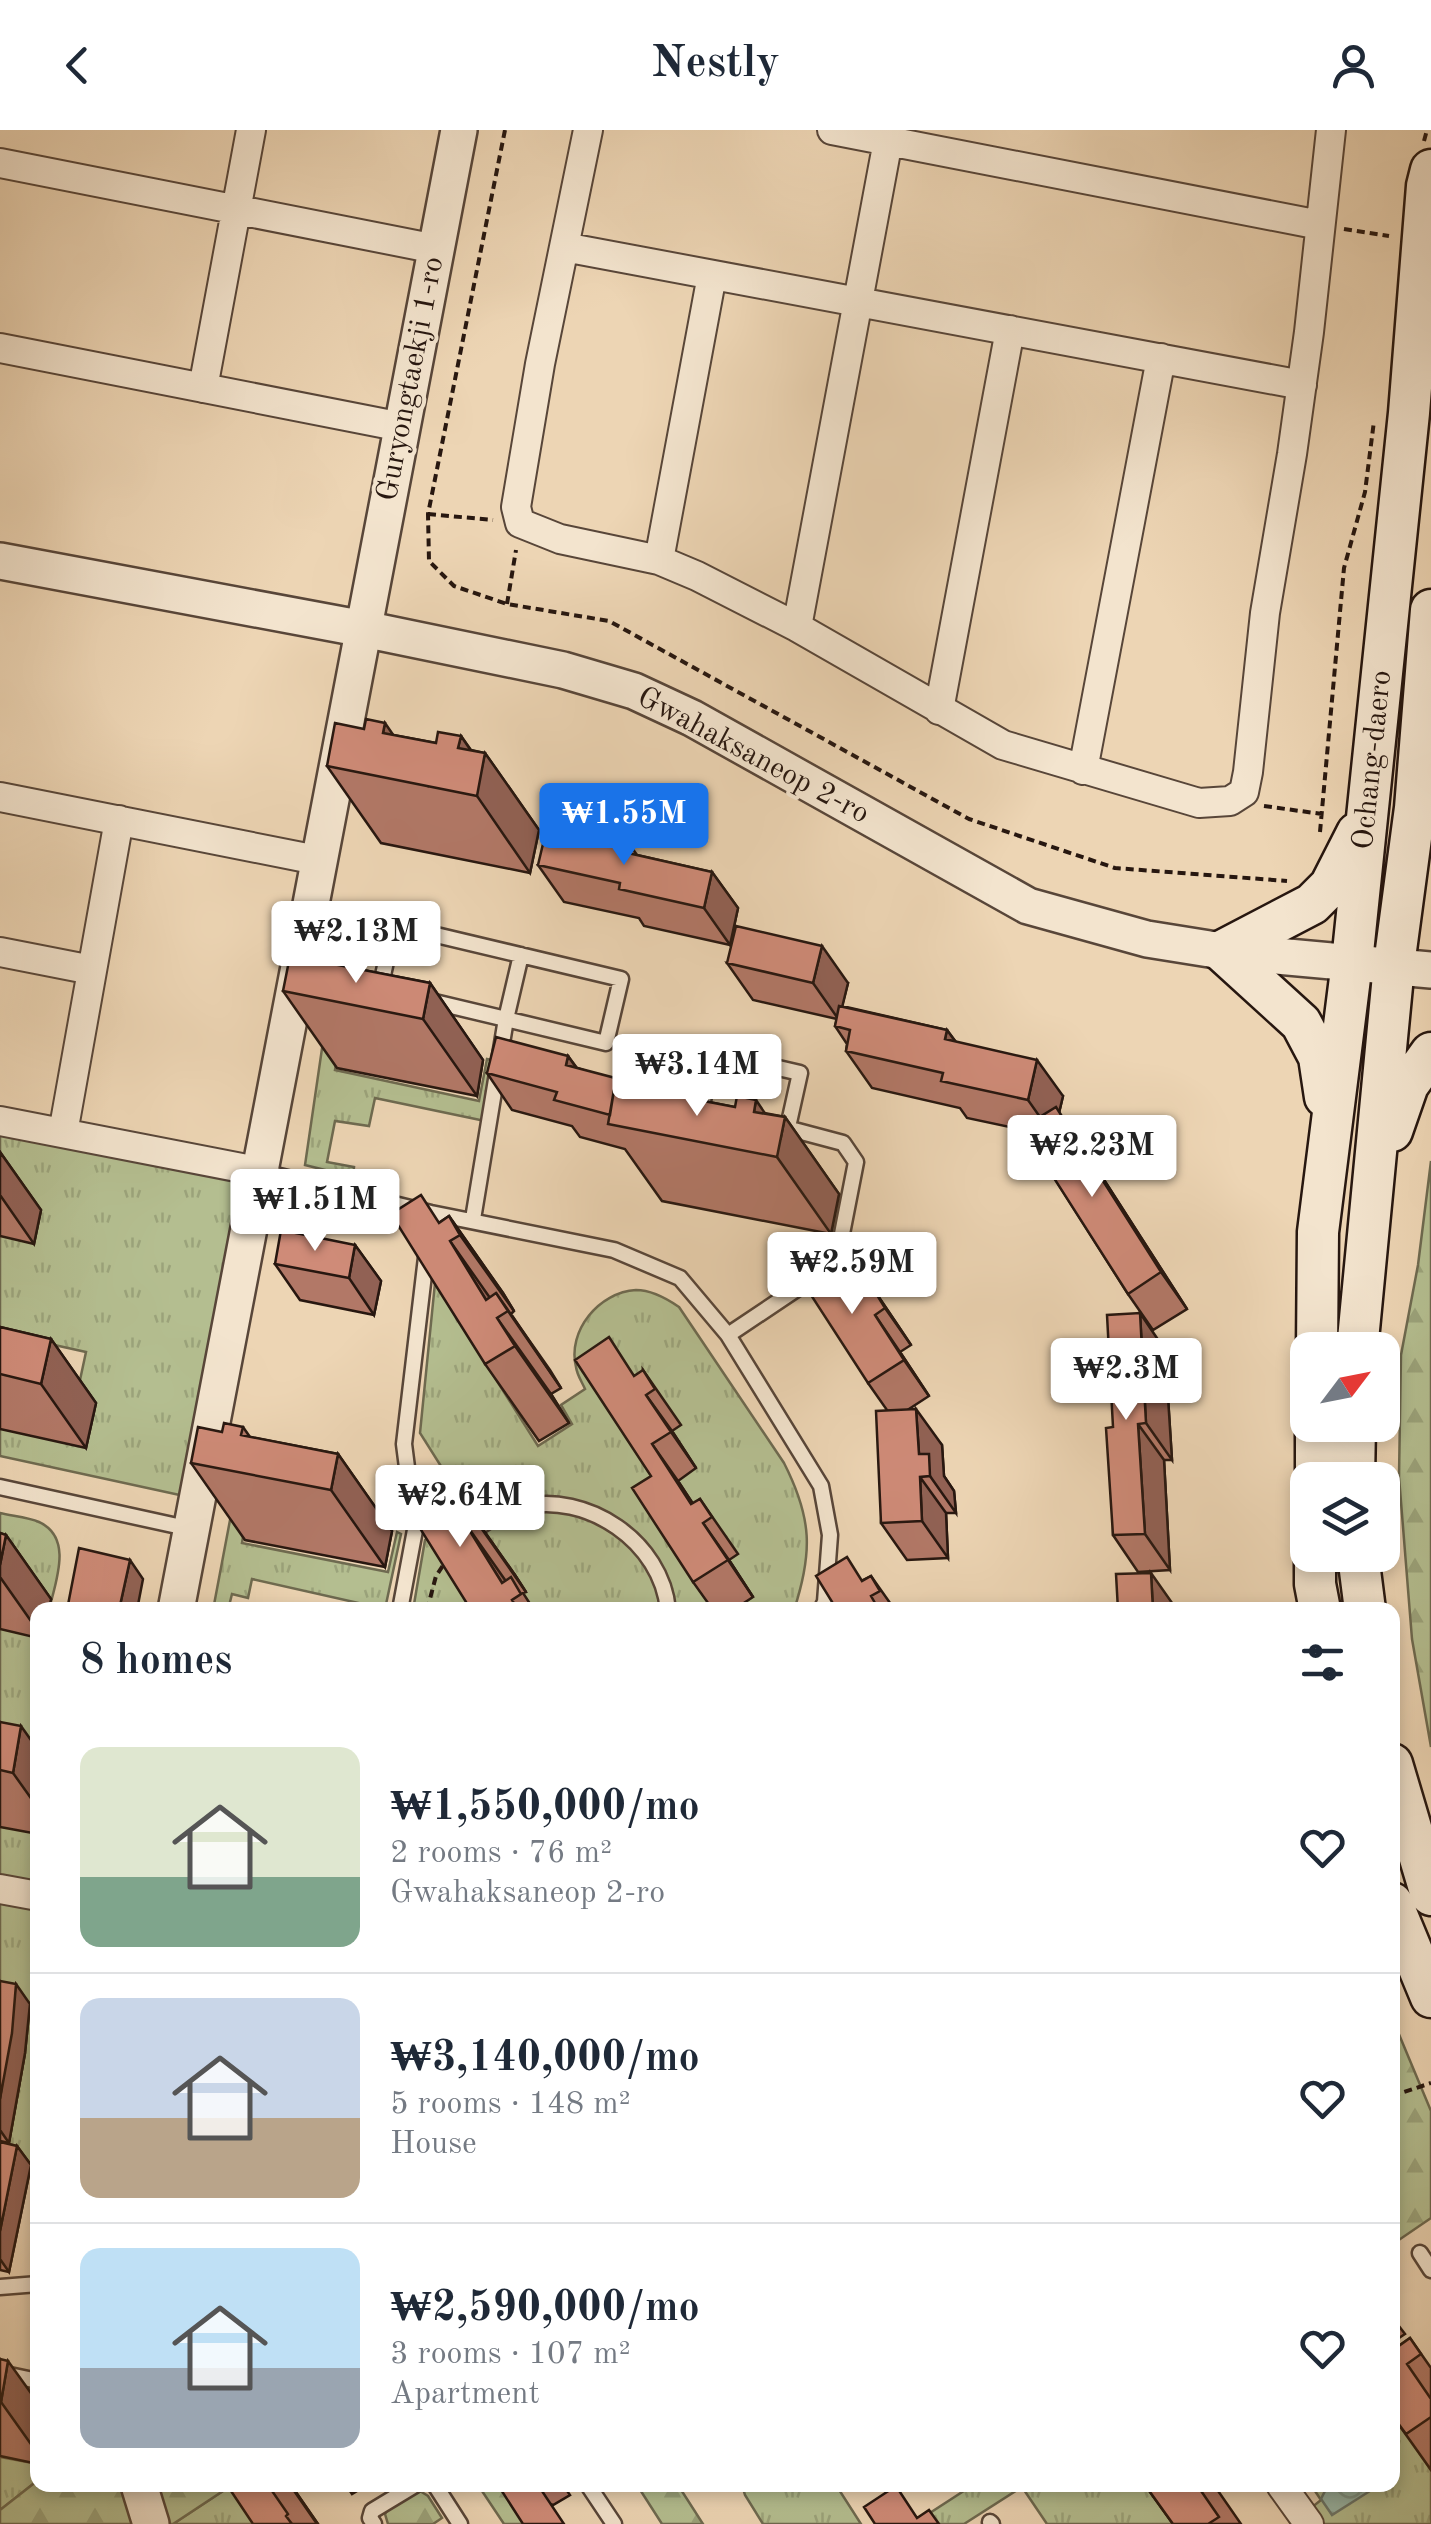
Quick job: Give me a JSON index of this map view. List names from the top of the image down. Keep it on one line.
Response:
{"streets":{"main road":["Ochang-daero"],"street":["Guryongtaekji 1-ro","Gwahaksaneop 2-ro"]},"crossings":[["Guryongtaekji 1-ro","Gwahaksaneop 2-ro"],["Gwahaksaneop 2-ro","Ochang-daero"]],"north":"top right","page":{"header":"Nestly","price":["₩1.55M","₩2.13M","₩3.14M","₩2.23M","₩1.51M","₩2.59M","₩2.3M","₩2.64M"],"heading":"8 homes","list":[{"name":"₩1,550,000/mo","note":"2 rooms · 76 m² · Gwahaksaneop 2-ro"},{"name":"₩3,140,000/mo","note":"5 rooms · 148 m² · House"},{"name":"₩2,590,000/mo","note":"3 rooms · 107 m² · Apartment"}]}}
